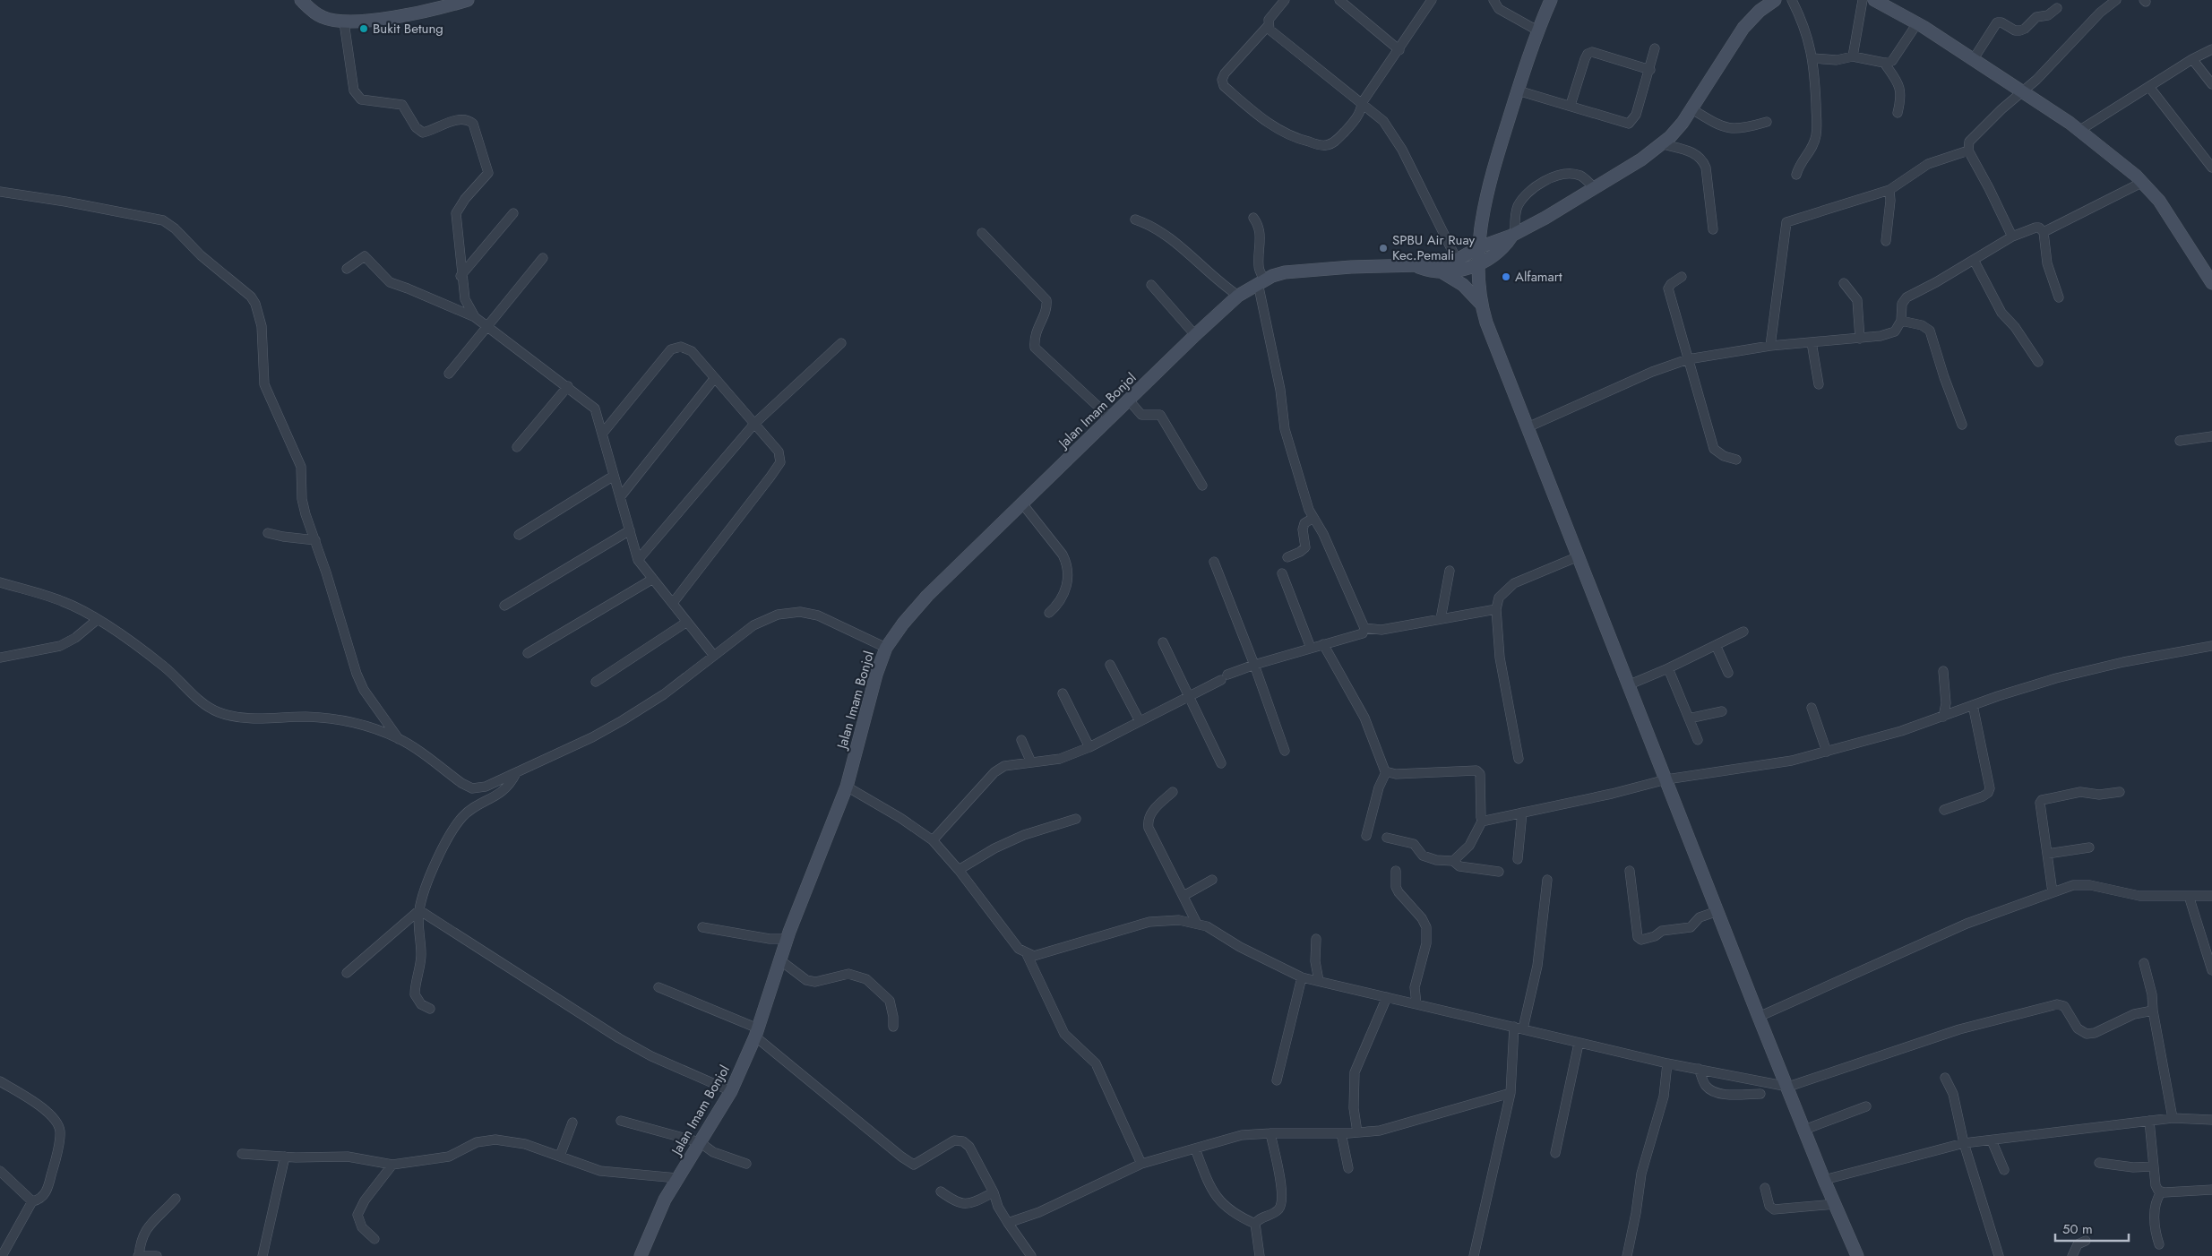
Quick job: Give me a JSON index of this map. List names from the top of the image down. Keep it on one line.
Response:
{"streets":{"main road":["Jalan Imam Bonjol"]},"places":["Bukit Betung","SPBU Air Ruay Kec.Pemali","Alfamart"],"scale_bar":"50 m"}
